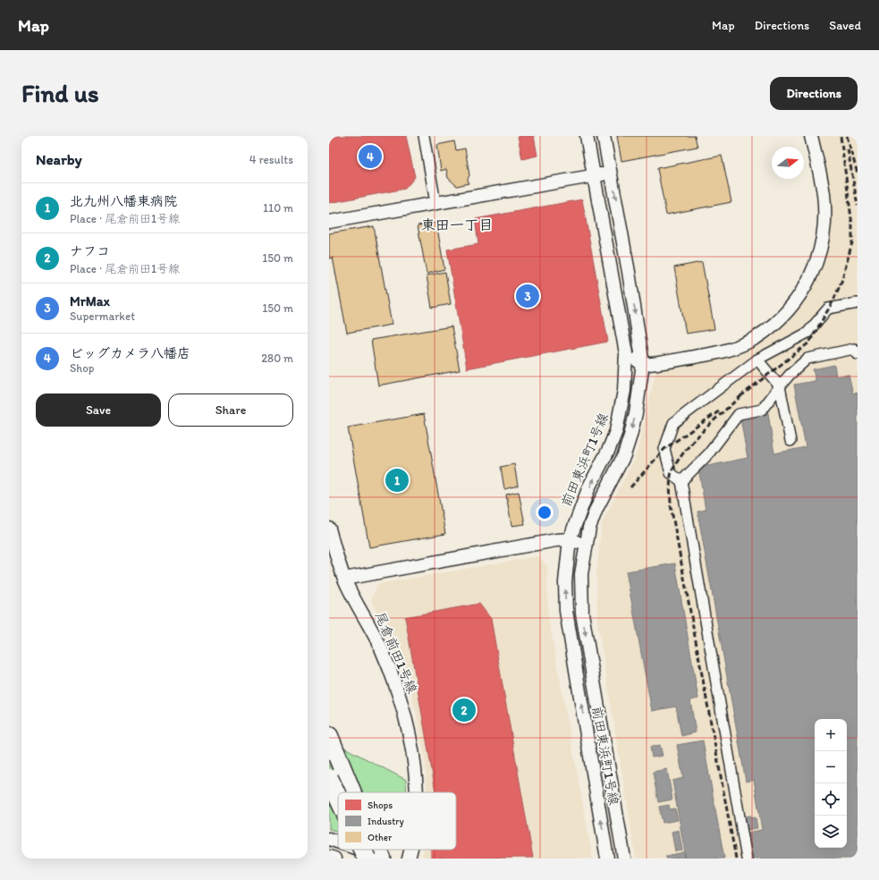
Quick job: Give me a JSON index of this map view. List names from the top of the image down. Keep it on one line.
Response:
{"streets":{"street":["前田東浜町1号線","尾倉前田1号線"]},"districts":["東田一丁目"],"legend":["Shops","Industry","Other"],"north":"right","page":{"header":"Map","nav":["Map","Directions","Saved"],"buttons":["Directions",["Save","Share"]],"title":"Find us","heading":["Nearby","4 results"],"pins":["4","3","1","2"],"list":[{"mark":"1","name":"北九州八幡東病院","note":"Place · 尾倉前田1号線","value":"110 m"},{"mark":"2","name":"ナフコ","note":"Place · 尾倉前田1号線","value":"150 m"},{"mark":"3","name":"MrMax","note":"Supermarket","value":"150 m"},{"mark":"4","name":"ビッグカメラ八幡店","note":"Shop","value":"280 m"}],"map_buttons":["+","−"]}}
